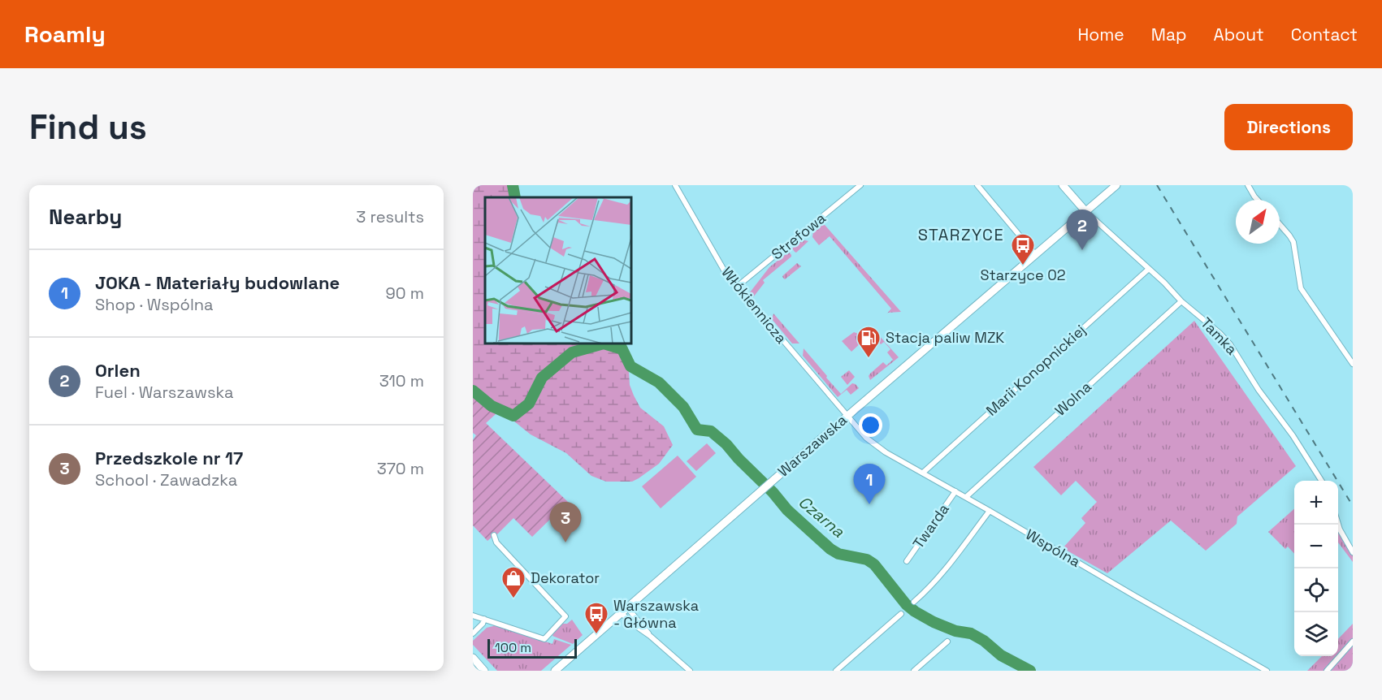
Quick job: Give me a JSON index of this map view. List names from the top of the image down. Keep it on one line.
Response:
{"streets":{"main road":["Warszawska"],"street":["Strefowa","Włókiennicza","Tamka","Marii Konopnickiej","Wolna","Twarda","Wspólna"]},"crossings":[["Strefowa","Włókiennicza"],["Włókiennicza","Warszawska"],["Włókiennicza","Wspólna"],["Tamka","Marii Konopnickiej"],["Tamka","Wolna"],["Tamka","Warszawska"],["Marii Konopnickiej","Wspólna"],["Wolna","Wspólna"],["Warszawska","Wspólna"],["Twarda","Wspólna"]],"districts":["STARZYCE"],"water":["Czarna"],"places":{"bus stop":["Starzyce 02","Warszawska - Główna"],"fuel station":["Stacja paliw MZK"],"shop":["Dekorator"]},"scale_bar":"100 m","north":"top right","page":{"header":"Roamly","nav":["Home","Map","About","Contact"],"buttons":"Directions","title":"Find us","heading":["Nearby","3 results"],"pins":["2","1","3"],"list":[{"mark":"1","name":"JOKA - Materiały budowlane","note":"Shop · Wspólna","value":"90 m"},{"mark":"2","name":"Orlen","note":"Fuel · Warszawska","value":"310 m"},{"mark":"3","name":"Przedszkole nr 17","note":"School · Zawadzka","value":"370 m"}],"map_buttons":["+","−"],"scale":"100 m"}}
